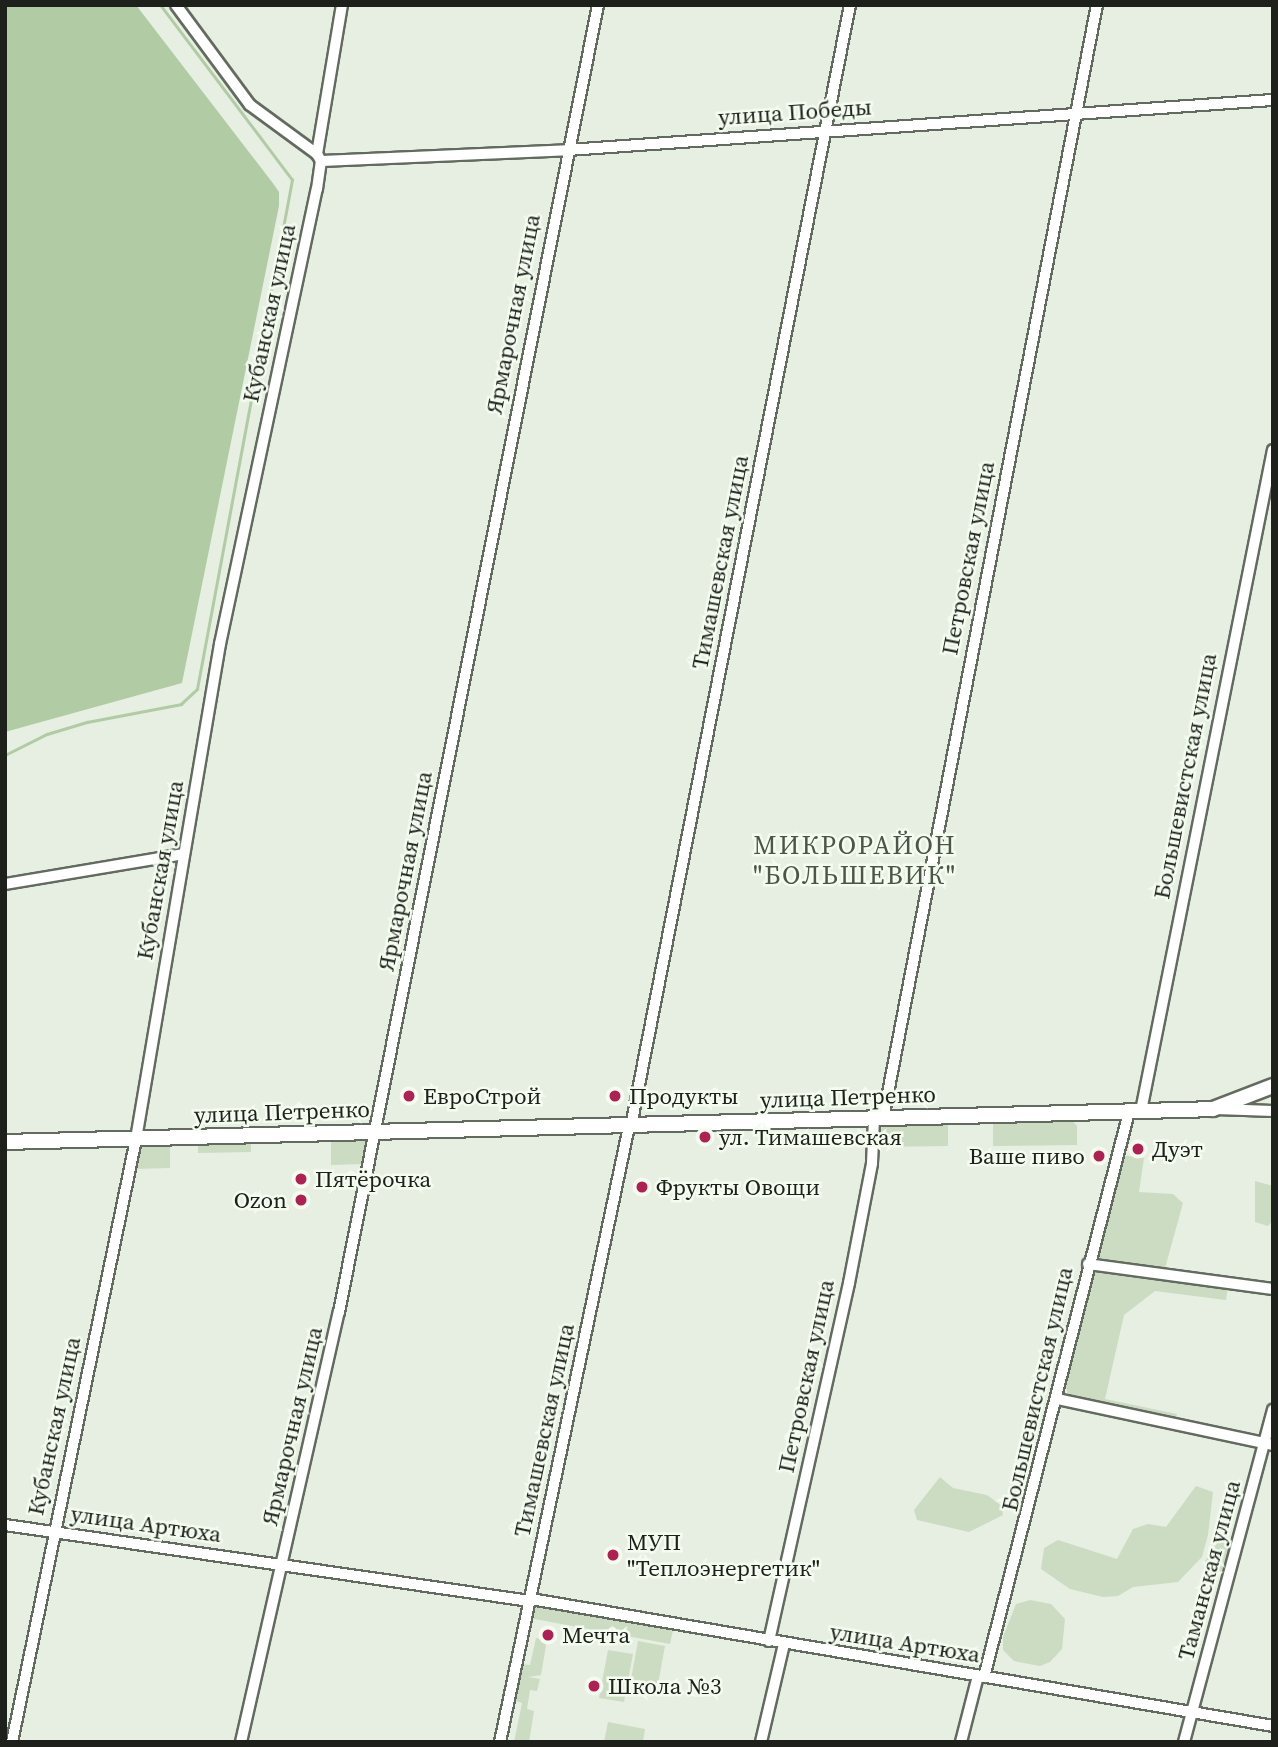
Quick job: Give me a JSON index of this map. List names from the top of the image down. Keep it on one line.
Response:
{"streets":{"main road":["улица Петренко"],"street":["улица Победы","Кубанская улица","Ярмарочная улица","Петровская улица","Тимашевская улица","Большевистская улица","улица Артюха","Таманская улица"]},"crossings":[["улица Победы","Кубанская улица"],["улица Победы","Ярмарочная улица"],["улица Победы","Петровская улица"],["улица Победы","Тимашевская улица"],["Кубанская улица","улица Петренко"],["Кубанская улица","улица Артюха"],["Ярмарочная улица","улица Петренко"],["Ярмарочная улица","улица Артюха"],["Петровская улица","улица Петренко"],["Петровская улица","улица Артюха"],["Тимашевская улица","улица Петренко"],["Тимашевская улица","улица Артюха"],["Большевистская улица","улица Петренко"],["Большевистская улица","улица Артюха"],["улица Артюха","Таманская улица"]],"districts":["МИКРОРАЙОН \"БОЛЬШЕВИК\""],"places":["ЕвроСтрой","Продукты","ул. Тимашевская","Дуэт","Ваше пиво","Пятёрочка","Фрукты Овощи","Ozon","МУП \"Теплоэнергетик\"","Мечта","Школа №3"]}
